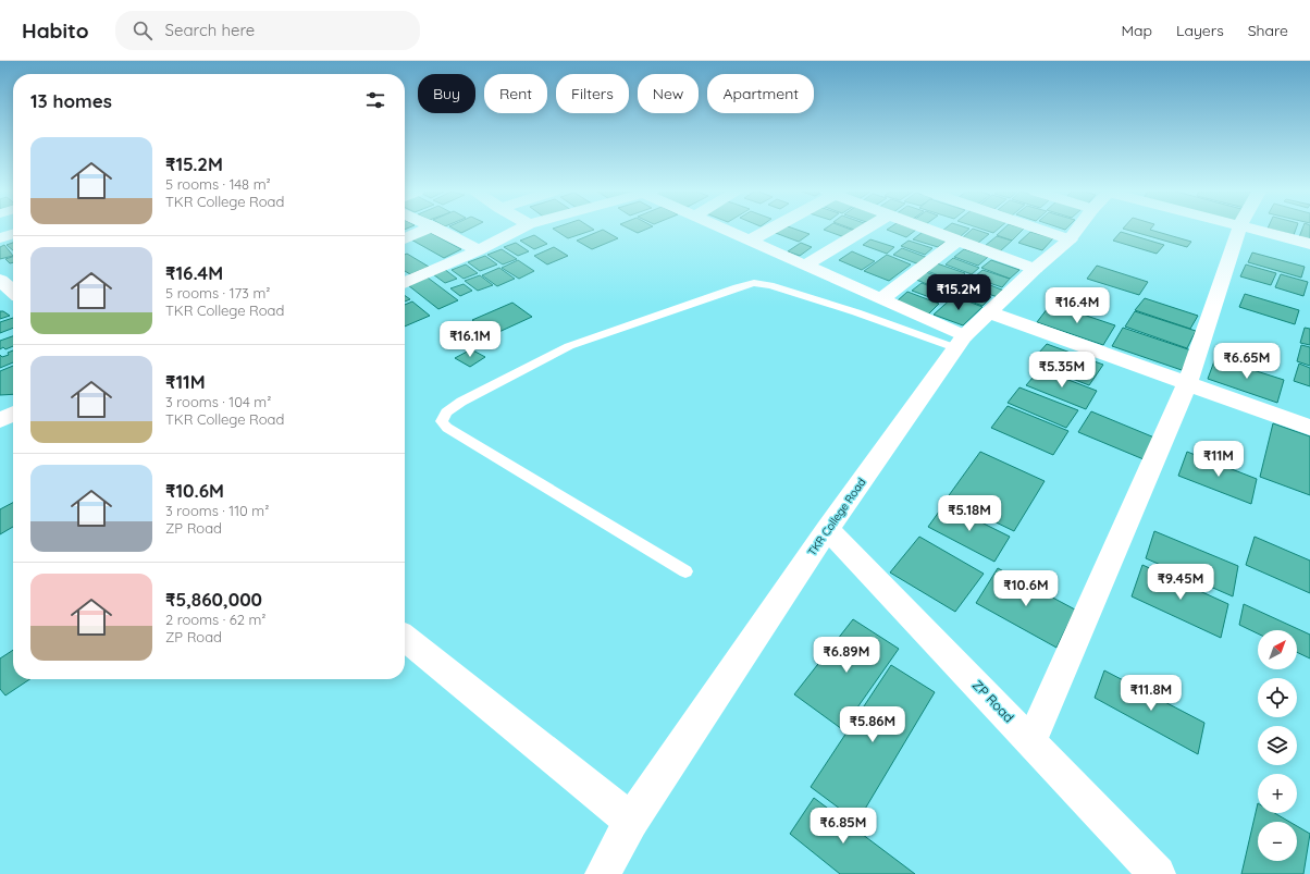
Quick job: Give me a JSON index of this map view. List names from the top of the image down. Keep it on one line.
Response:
{"streets":{"street":["TKR College Road","ZP Road"]},"crossings":[["TKR College Road","ZP Road"]],"north":"top right","page":{"header":"Habito","search":"Search here","nav":["Map","Layers","Share"],"chip":["Buy","Rent","Filters","New","Apartment"],"heading":"13 homes","list":[{"name":"₹15.2M","note":"5 rooms · 148 m² · TKR College Road"},{"name":"₹16.4M","note":"5 rooms · 173 m² · TKR College Road"},{"name":"₹11M","note":"3 rooms · 104 m² · TKR College Road"},{"name":"₹10.6M","note":"3 rooms · 110 m² · ZP Road"},{"name":"₹5,860,000","note":"2 rooms · 62 m² · ZP Road"}],"price":["₹15.2M","₹16.4M","₹16.1M","₹6.65M","₹5.35M","₹11M","₹5.18M","₹9.45M","₹10.6M","₹6.89M","₹11.8M","₹5.86M","₹6.85M"],"map_buttons":["+","−"]}}
